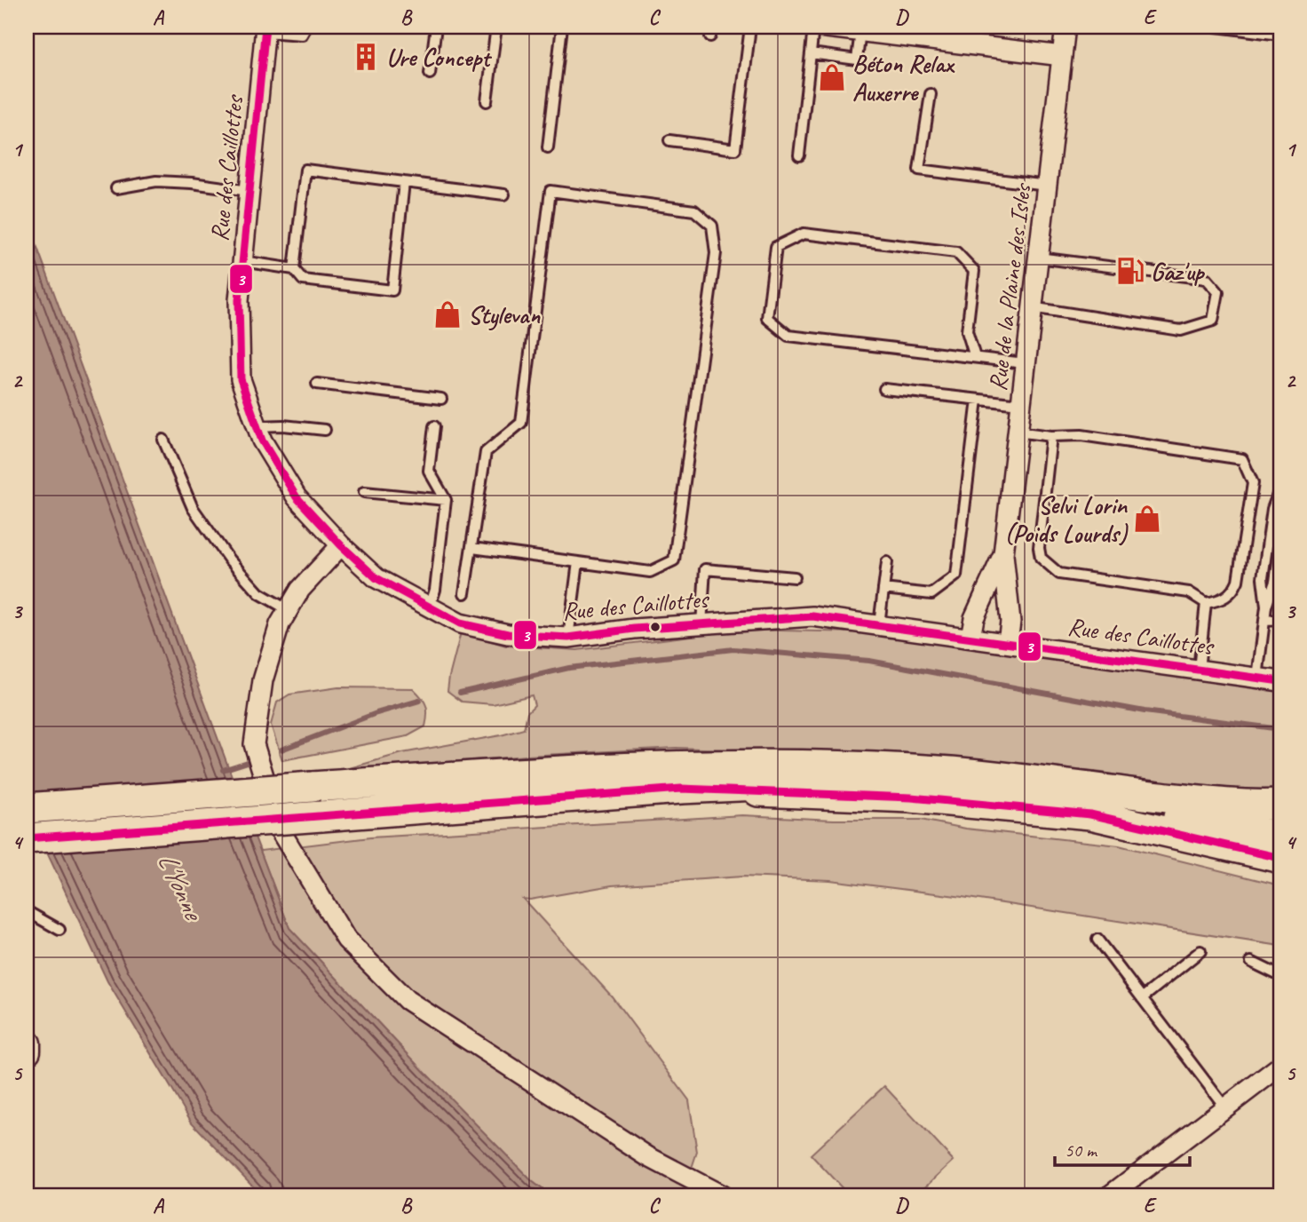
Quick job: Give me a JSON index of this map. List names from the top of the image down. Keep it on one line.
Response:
{"streets":{"street":["Rue des Caillottes","Rue de la Plaine des Isles"]},"crossings":[["Rue des Caillottes","Rue de la Plaine des Isles"]],"water":["L'Yonne"],"places":{"building":["Ure Concept"],"shop":["Béton Relax Auxerre","Stylevan","Selvi Lorin (Poids Lourds)"],"fuel station":["Gaz'up"]},"lines":["transit line 3"],"scale_bar":"50 m","grid":{"columns":["A","B","C","D","E"],"rows":["1","2","3","4","5"]}}
